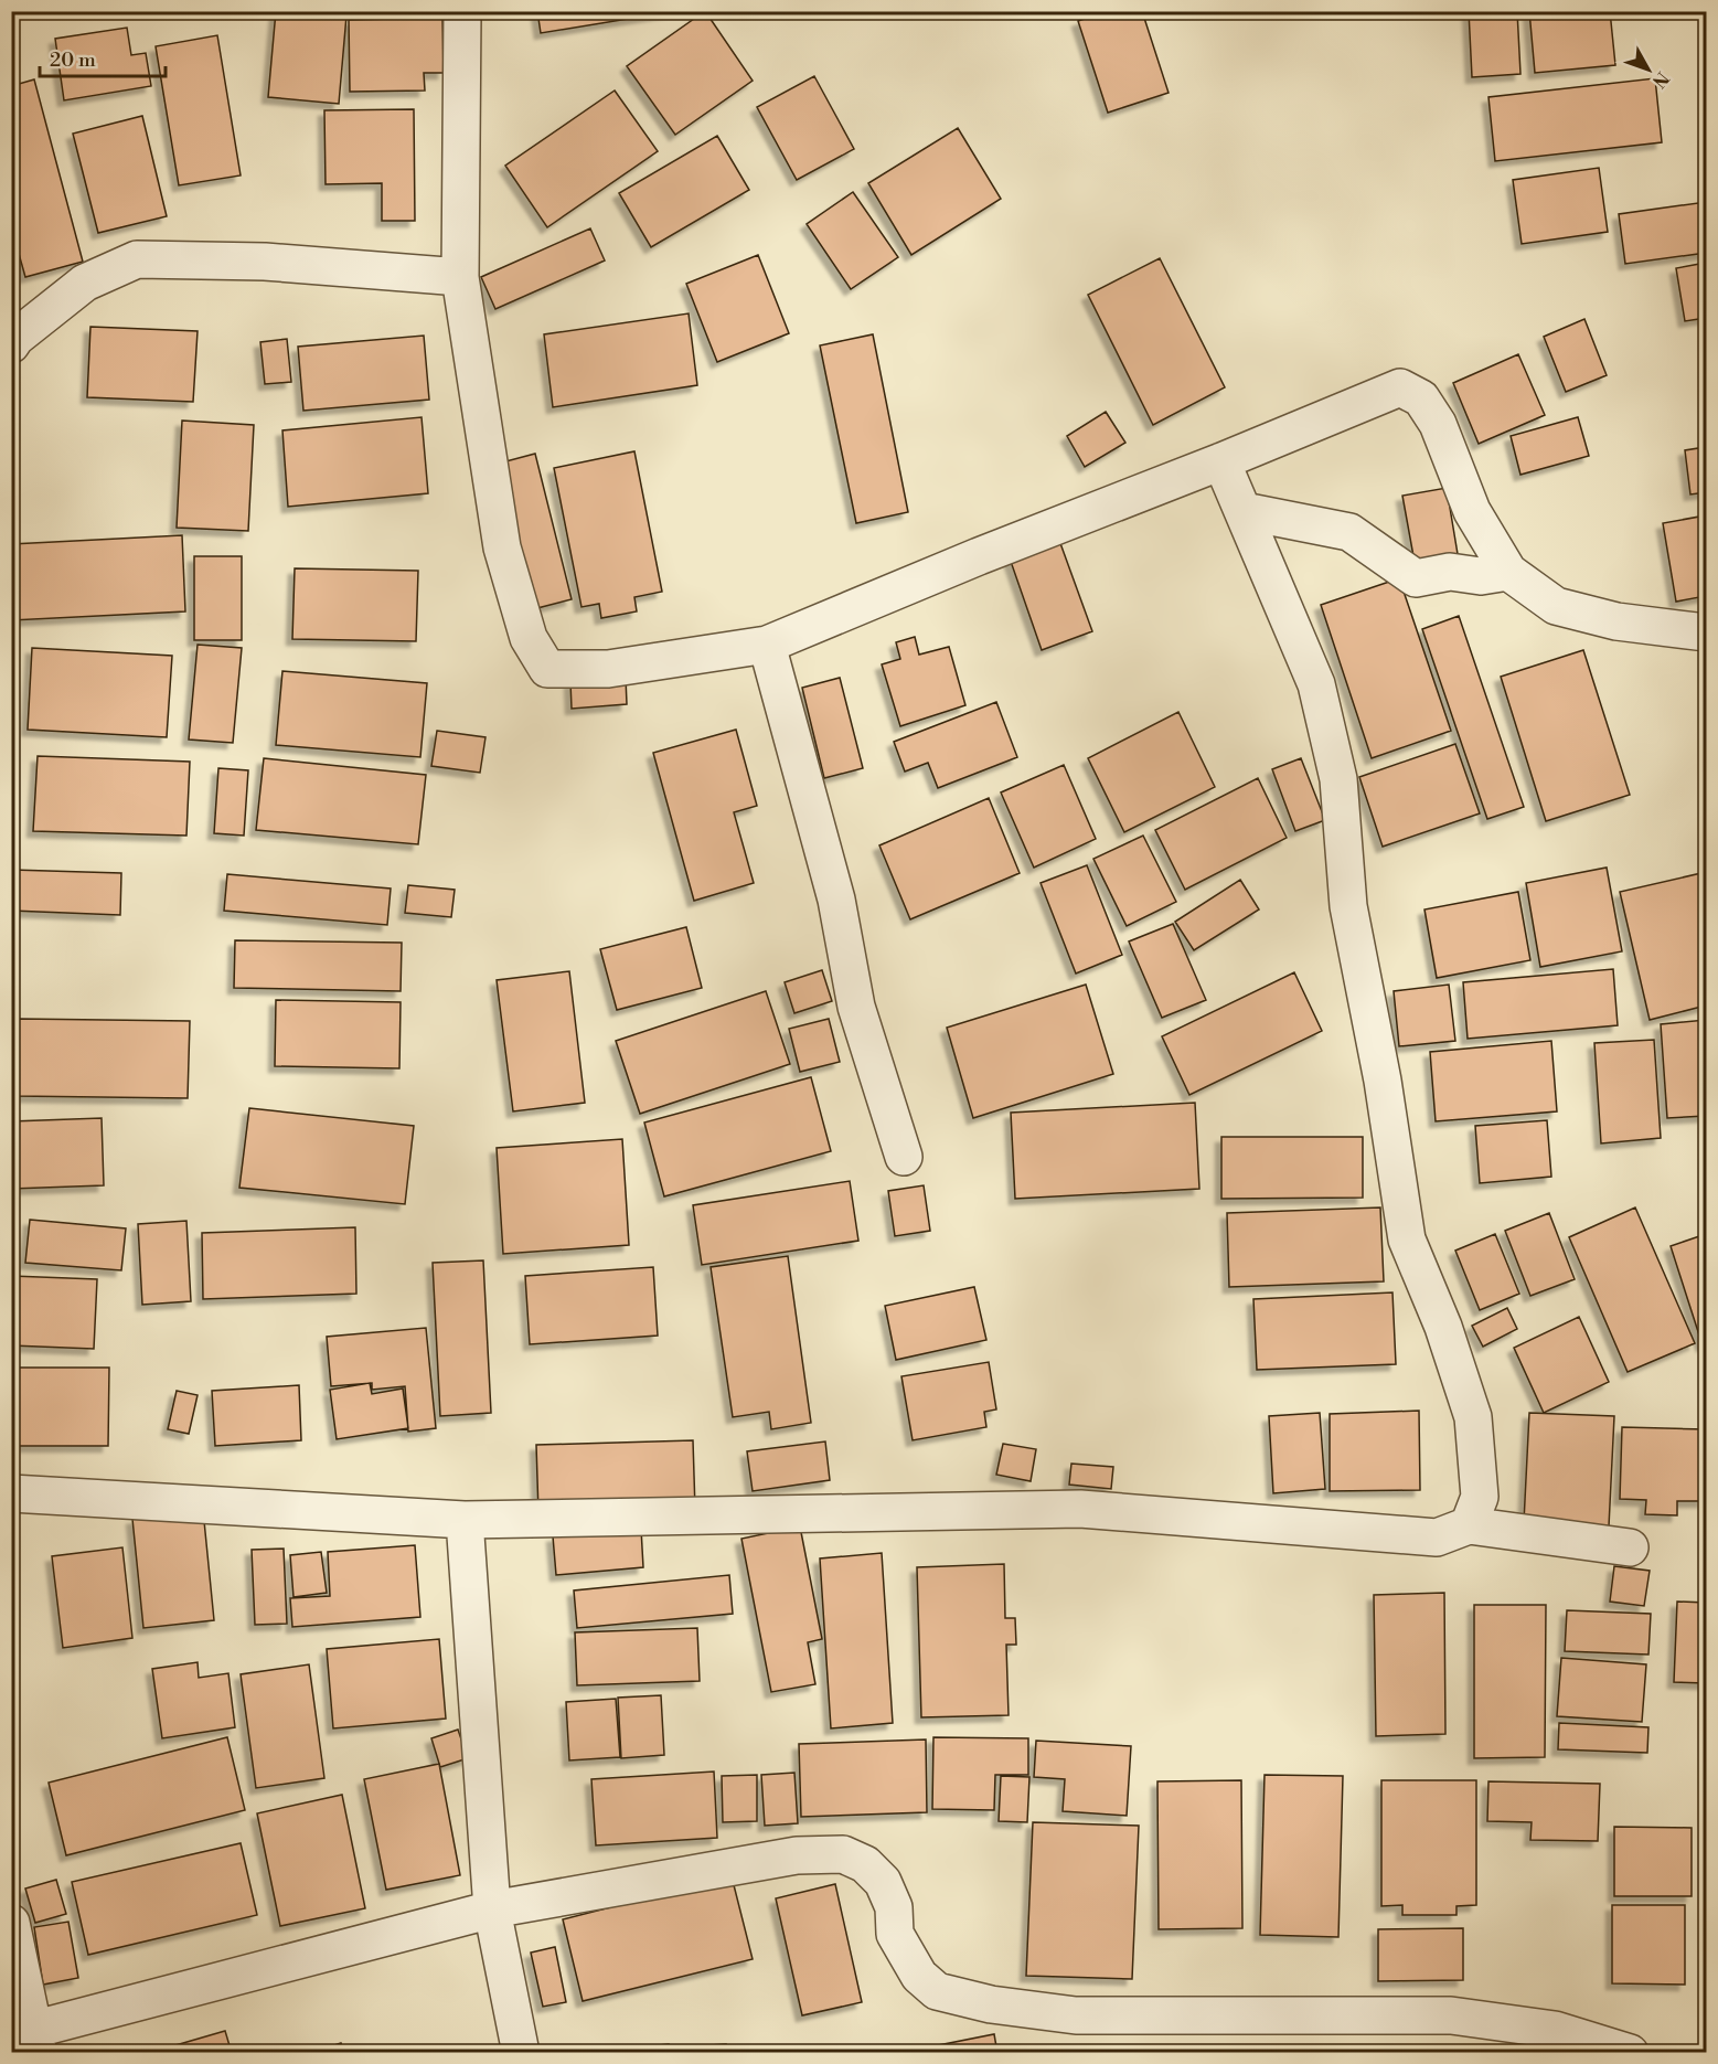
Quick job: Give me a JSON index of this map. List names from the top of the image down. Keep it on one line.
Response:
{"scale_bar":"20 m","north":"bottom right"}
